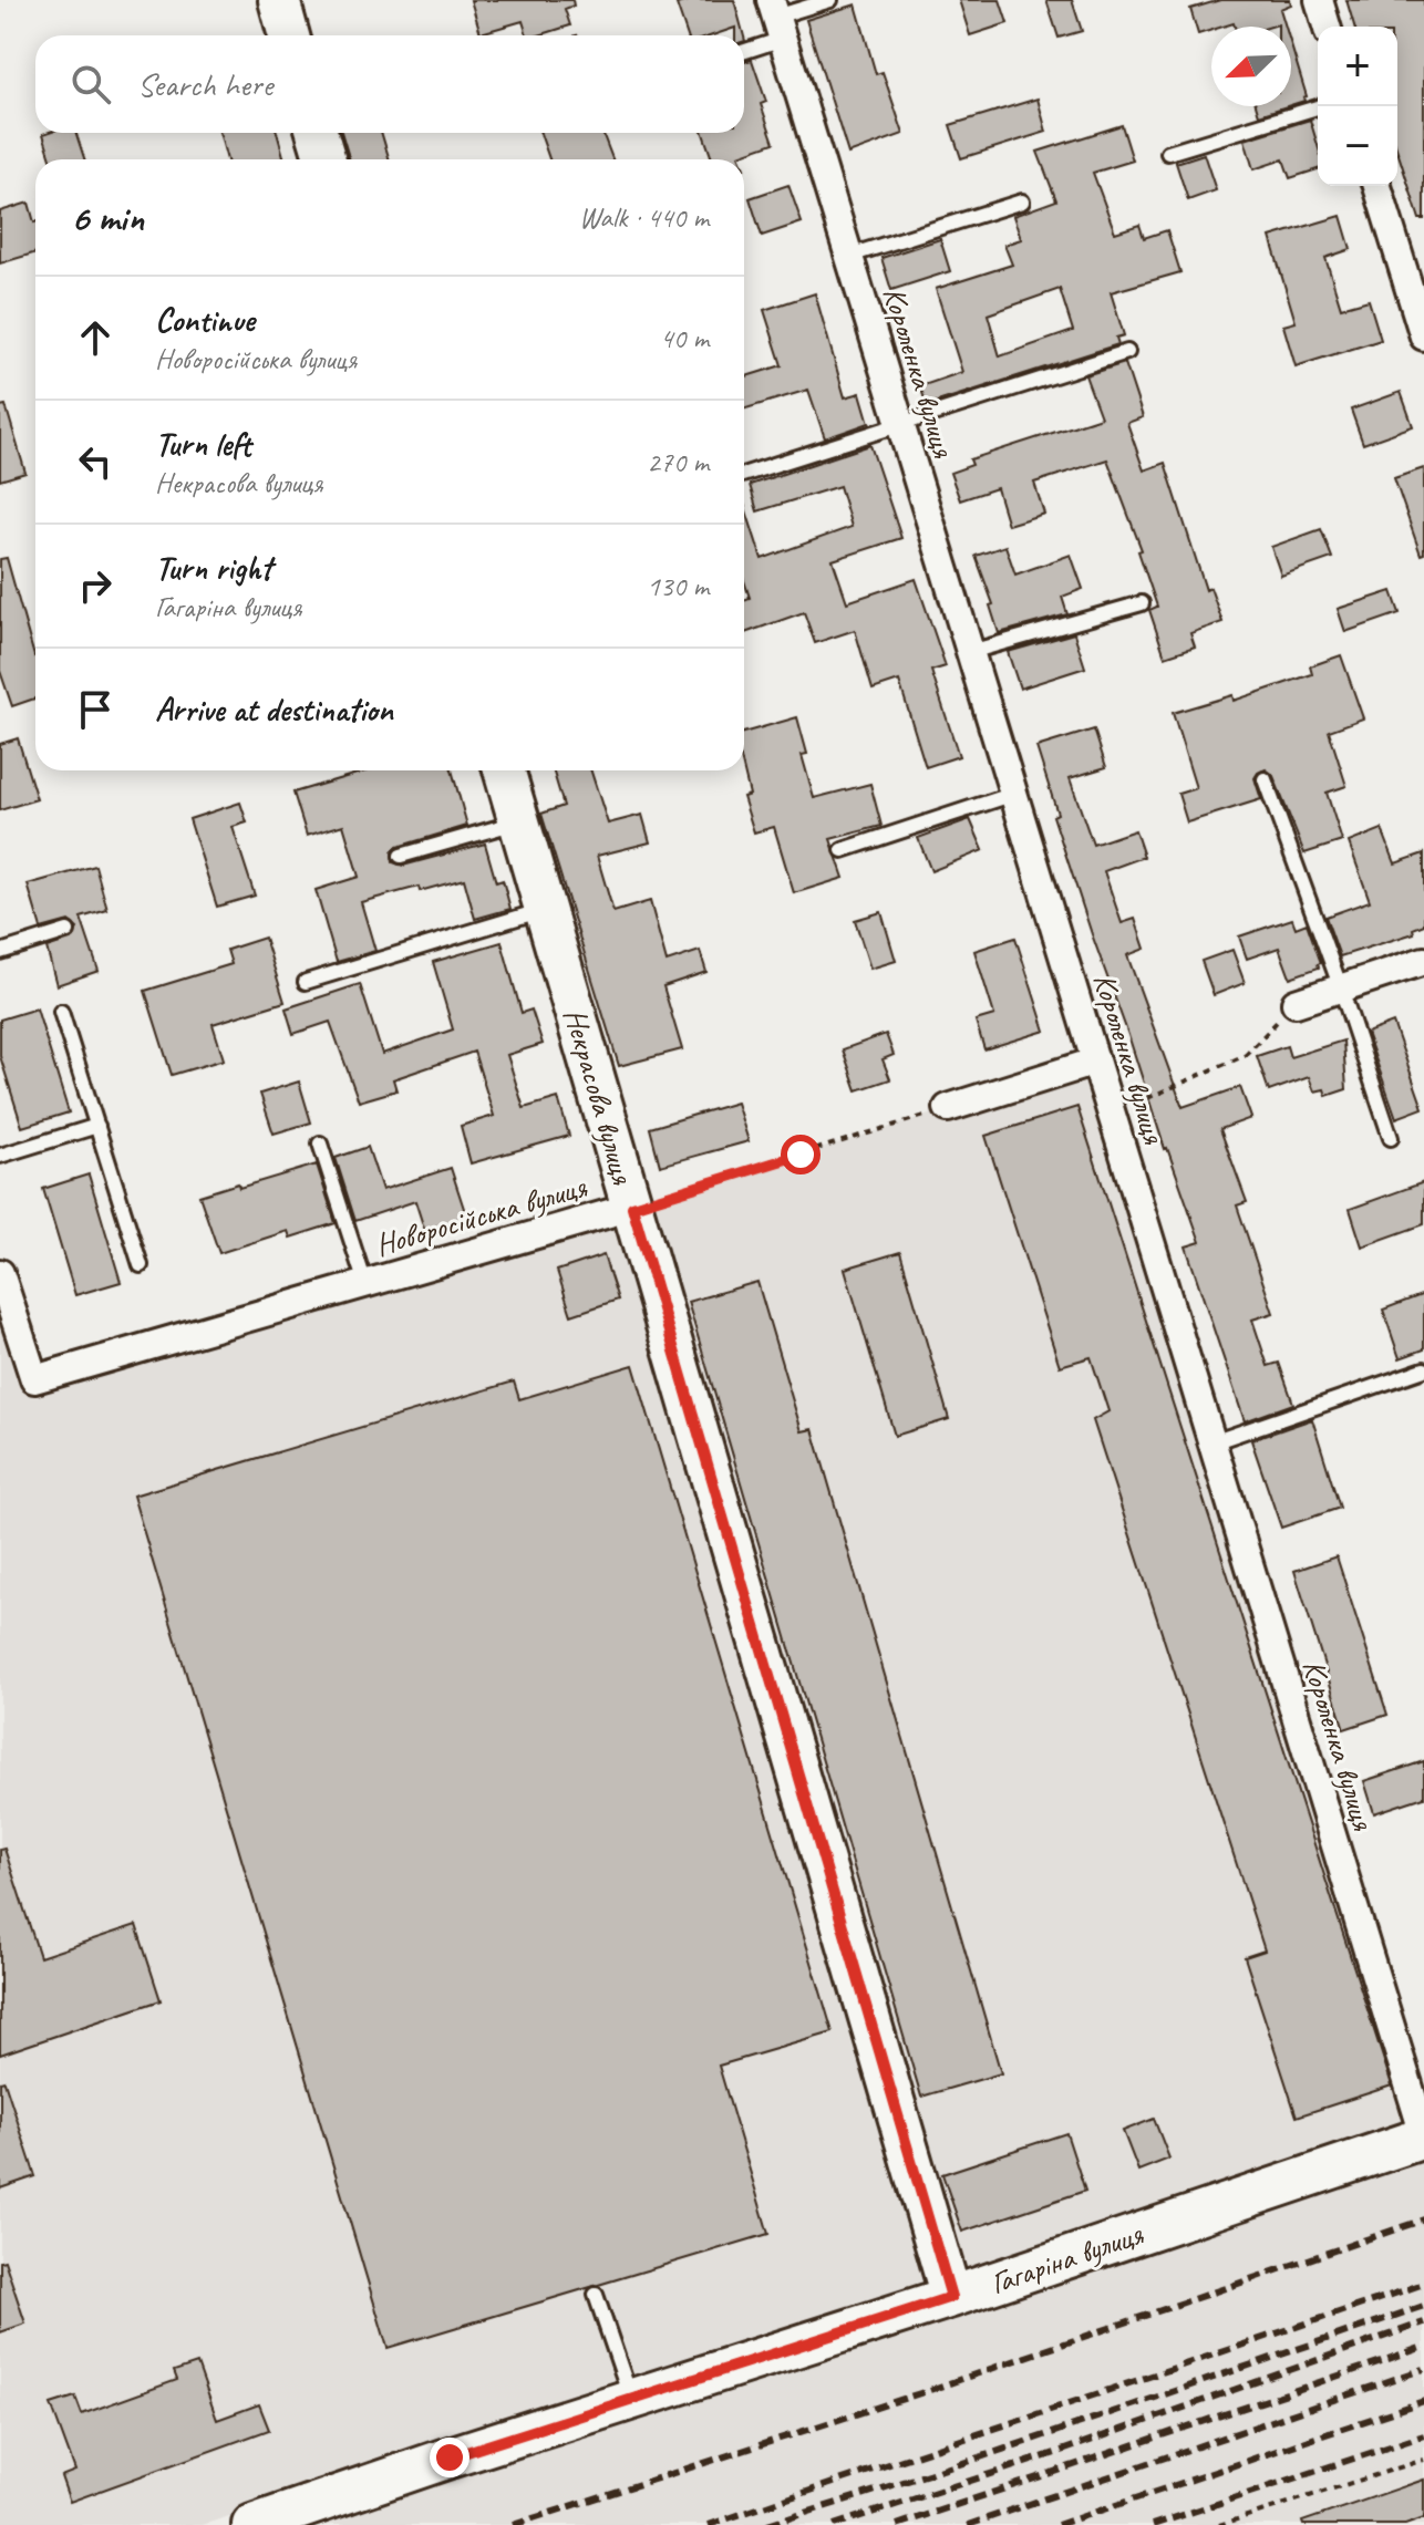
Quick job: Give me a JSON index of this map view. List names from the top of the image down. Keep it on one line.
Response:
{"streets":{"street":["Короленка вулиця","Некрасова вулиця","Новоросійська вулиця","Гагаріна вулиця"]},"crossings":[["Короленка вулиця","Гагаріна вулиця"],["Некрасова вулиця","Новоросійська вулиця"],["Некрасова вулиця","Гагаріна вулиця"]],"north":"bottom left","page":{"map_buttons":["+","−"],"search":"Search here","heading":["6 min","Walk · 440 m"],"list":[["Continue","Новоросійська вулиця","40 m"],["Turn left","Некрасова вулиця","270 m"],["Turn right","Гагаріна вулиця","130 m"],"Arrive at destination"]}}
